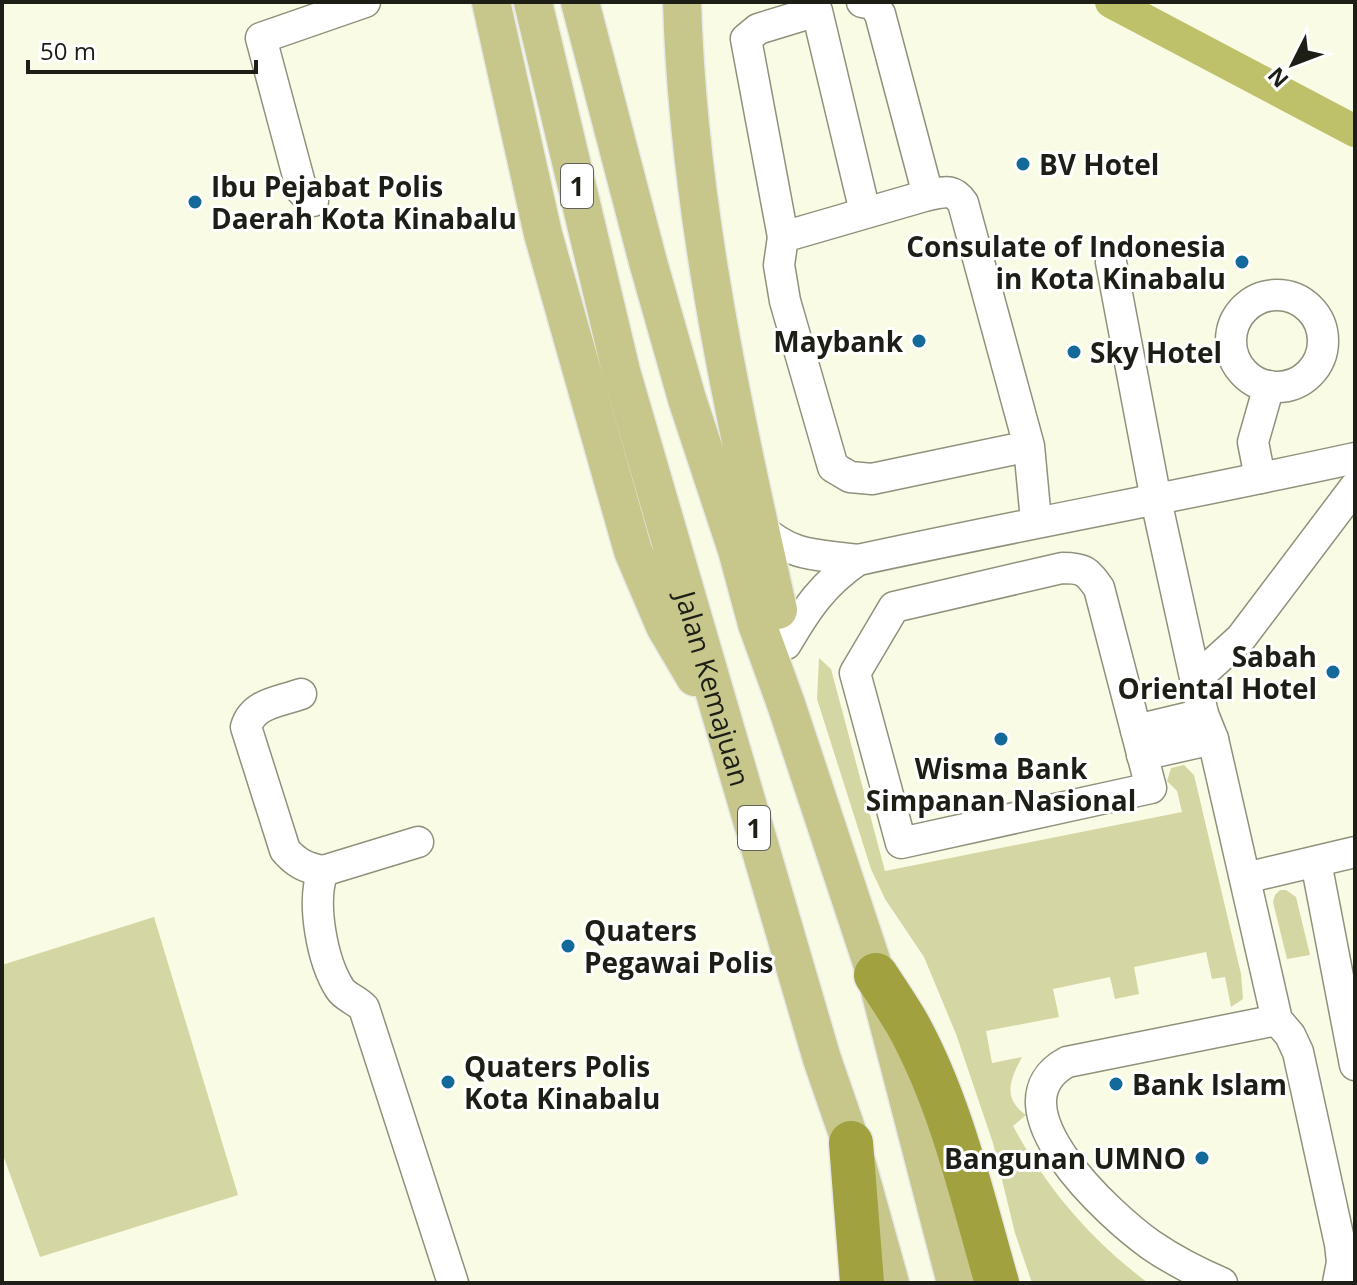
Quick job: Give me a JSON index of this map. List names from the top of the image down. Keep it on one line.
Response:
{"streets":{"main road":["1","Jalan Kemajuan"]},"places":["BV Hotel","Ibu Pejabat Polis Daerah Kota Kinabalu","Consulate of Indonesia in Kota Kinabalu","Maybank","Sky Hotel","Sabah Oriental Hotel","Wisma Bank Simpanan Nasional","Quaters Pegawai Polis","Quaters Polis Kota Kinabalu","Bank Islam","Bangunan UMNO"],"scale_bar":"50 m","north":"bottom left"}
